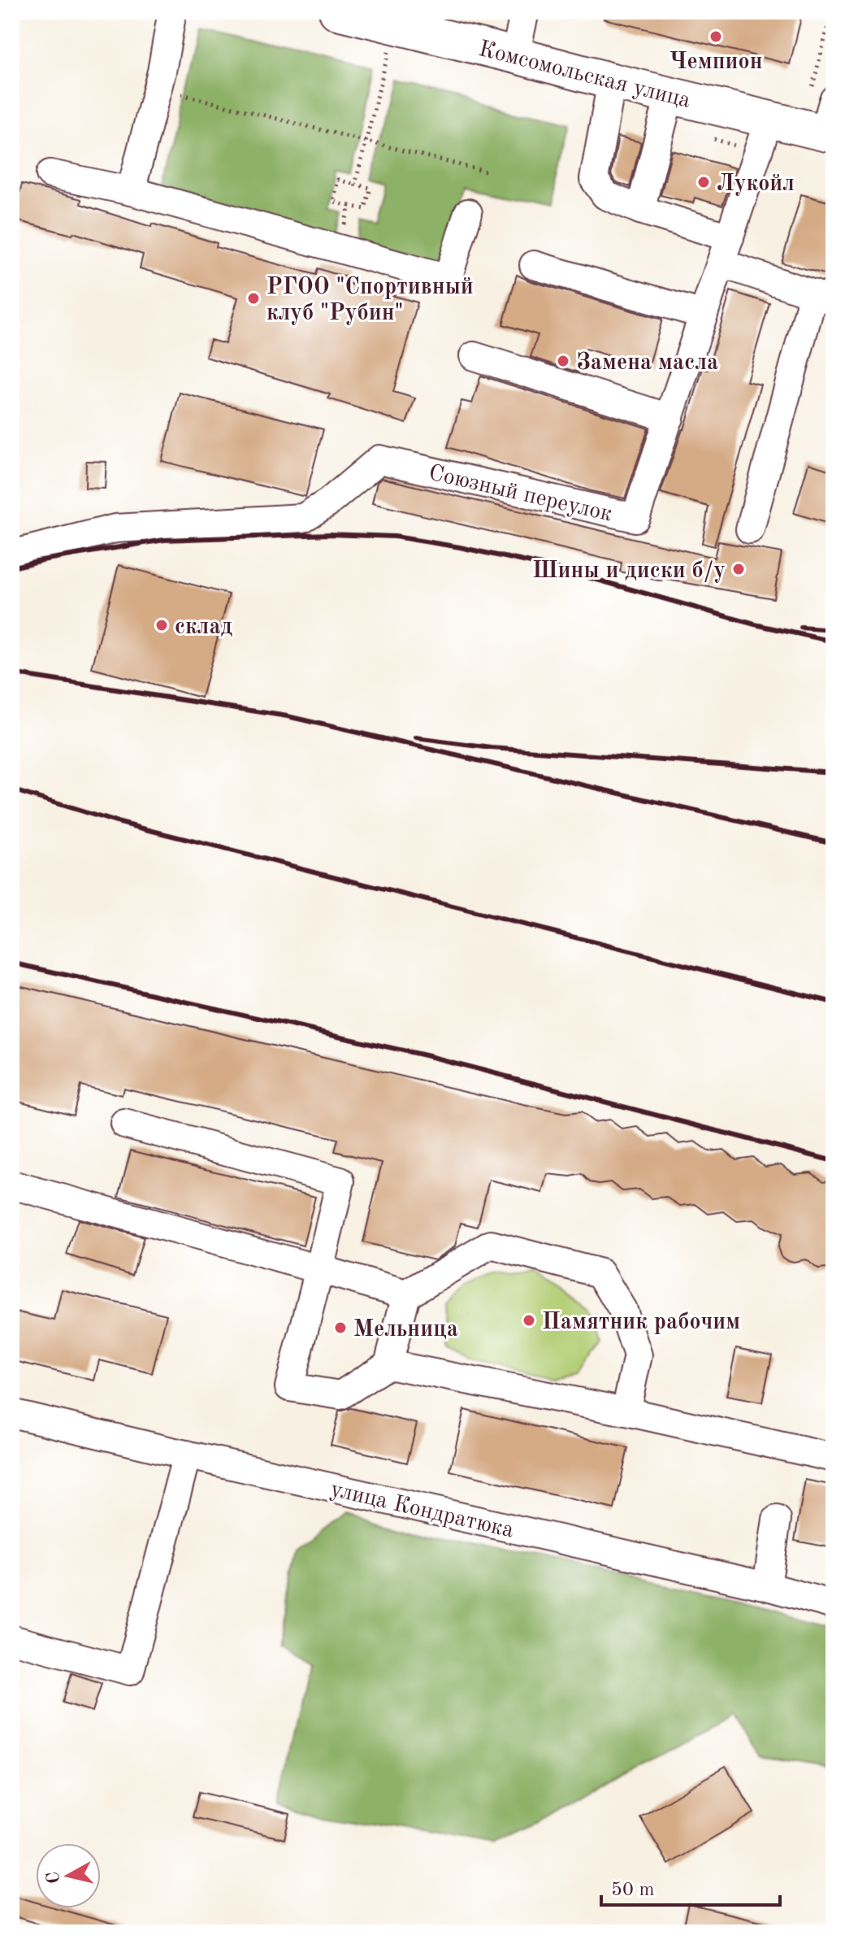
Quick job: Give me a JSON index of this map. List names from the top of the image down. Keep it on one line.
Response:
{"streets":{"main road":["Комсомольская улица"],"street":["Союзный переулок","улица Кондратюка"]},"crossings":[["Комсомольская улица","Союзный переулок"]],"places":["Чемпион","Лукойл","РГОО \"Спортивный клуб \"Рубин\"","Замена масла","Шины и диски б/у","склад","Памятник рабочим","Мельница"],"scale_bar":"50 m","north":"left"}
